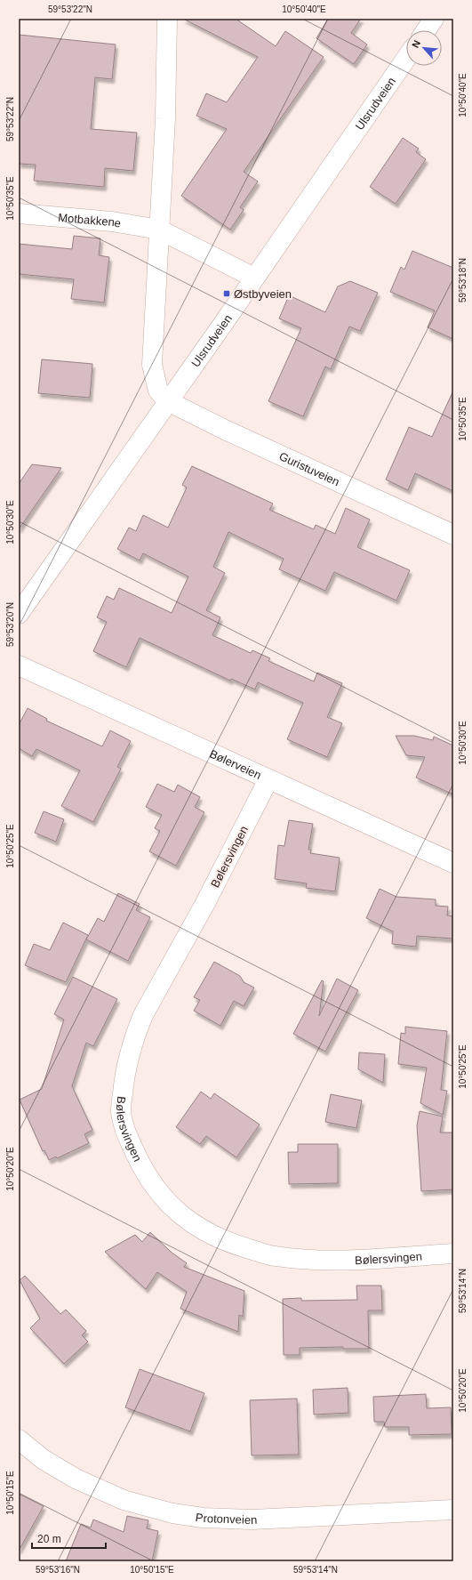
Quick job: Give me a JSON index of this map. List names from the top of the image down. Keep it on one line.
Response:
{"streets":{"street":["Ulsrudveien","Motbakkene","Guristuveien","Bølerveien","Bølersvingen","Protonveien"]},"crossings":[["Ulsrudveien","Motbakkene"],["Ulsrudveien","Guristuveien"],["Bølerveien","Bølersvingen"]],"places":{"transit":["Østbyveien"]},"scale_bar":"20 m","north":"top left","coordinates":["59°53'22\"N","10°50'40\"E","10°50'35\"E","59°53'18\"N","10°50'30\"E","59°53'20\"N","10°50'25\"E","10°50'20\"E","59°53'14\"N","10°50'15\"E","59°53'16\"N"]}
